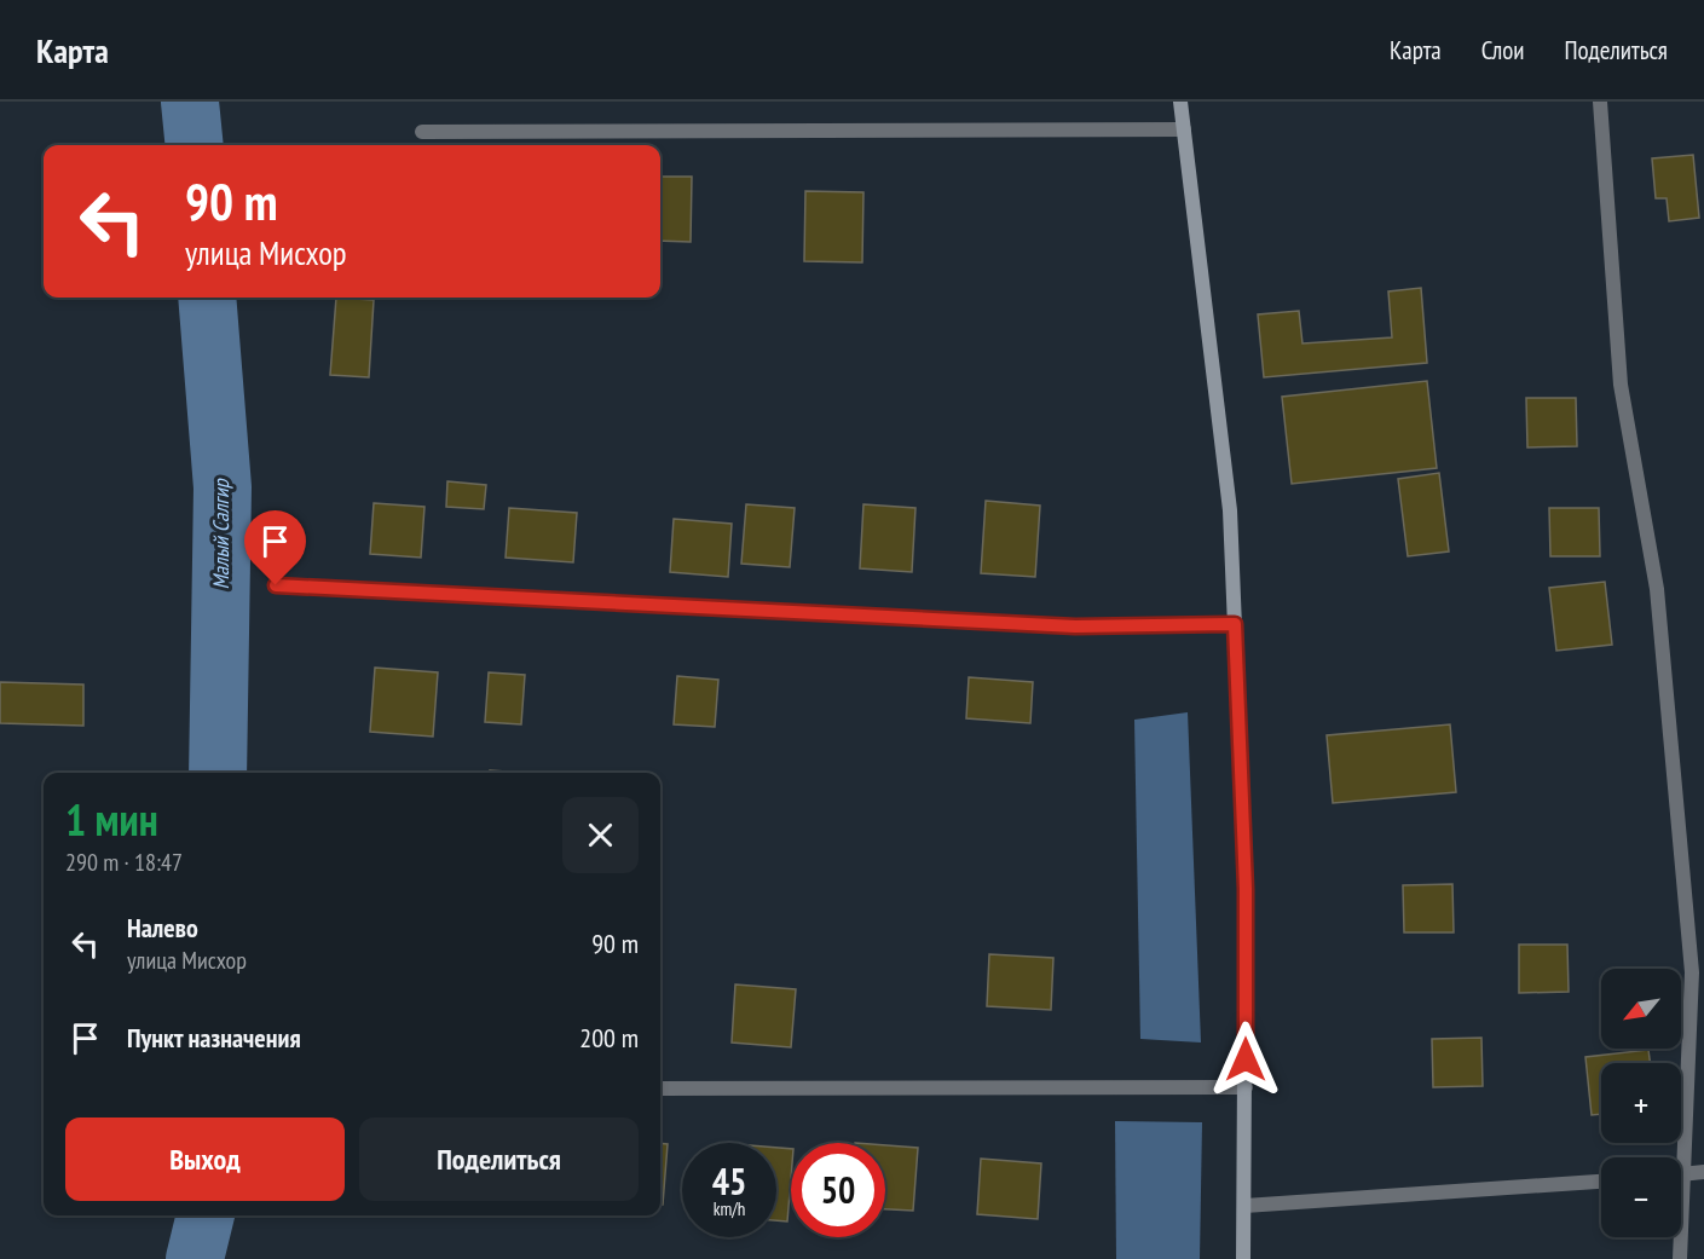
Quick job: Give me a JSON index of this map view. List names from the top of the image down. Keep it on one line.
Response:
{"water":["Малый Салгир"],"north":"bottom left","page":{"header":"Карта","nav":["Карта","Слои","Поделиться"],"turn":["90 m","улица Мисхор"],"heading":["1 мин","290 m · 18:47"],"list":[{"name":"Налево","note":"улица Мисхор","value":"90 m"},{"name":"Пункт назначения","value":"200 m"}],"map_buttons":["+","−"],"buttons":["Выход","Поделиться"],"speed":"45 km/h","limit":"50"}}
